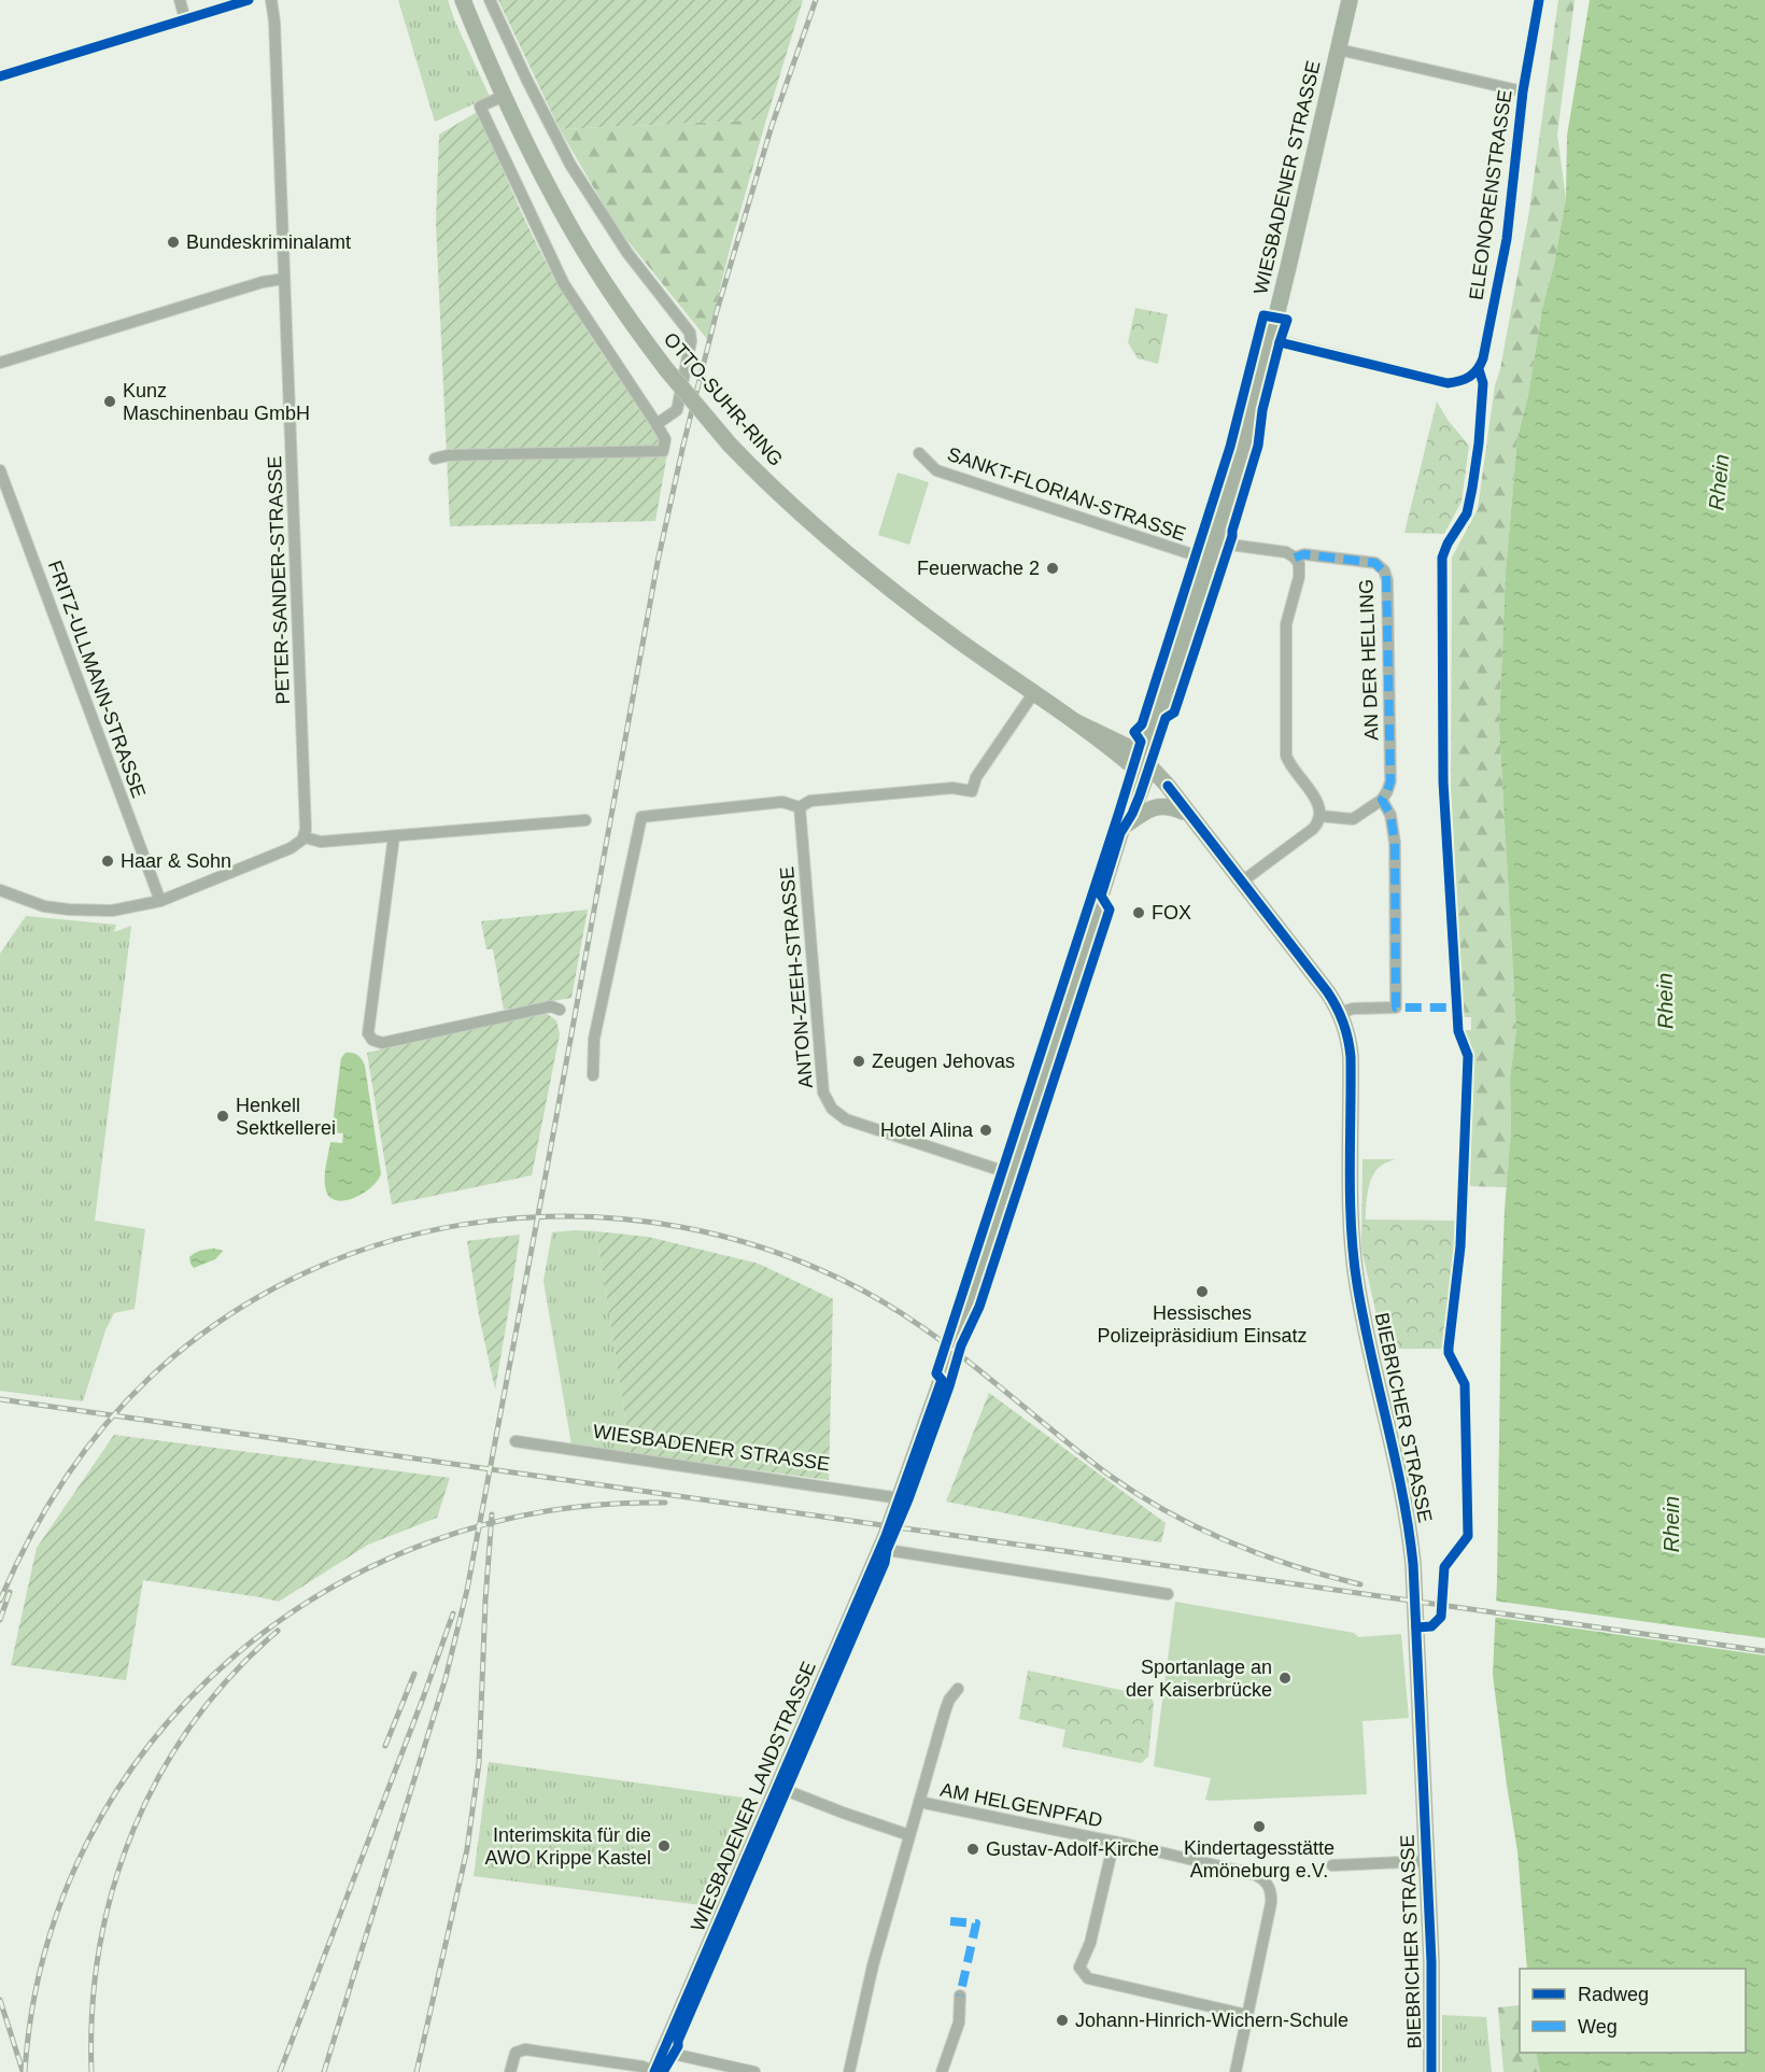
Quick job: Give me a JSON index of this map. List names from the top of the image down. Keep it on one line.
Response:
{"streets":{"street":["WIESBADENER STRASSE","ELEONORENSTRASSE","OTTO-SUHR-RING","SANKT-FLORIAN-STRASSE","PETER-SANDER-STRASSE","AN DER HELLING","FRITZ-ULLMANN-STRASSE","ANTON-ZEEH-STRASSE","BIEBRICHER STRASSE","WIESBADENER LANDSTRASSE","AM HELGENPFAD"]},"crossings":[["WIESBADENER STRASSE","ELEONORENSTRASSE"],["WIESBADENER STRASSE","OTTO-SUHR-RING"],["WIESBADENER STRASSE","SANKT-FLORIAN-STRASSE"],["WIESBADENER STRASSE","AN DER HELLING"],["WIESBADENER STRASSE","ANTON-ZEEH-STRASSE"],["WIESBADENER STRASSE","BIEBRICHER STRASSE"],["WIESBADENER STRASSE","WIESBADENER LANDSTRASSE"],["OTTO-SUHR-RING","BIEBRICHER STRASSE"]],"water":["Rhein"],"places":["Bundeskriminalamt","Kunz Maschinenbau GmbH","Feuerwache 2","Haar & Sohn","FOX","Zeugen Jehovas","Henkell Sektkellerei","Hotel Alina","Hessisches Polizeipräsidium Einsatz","Sportanlage an der Kaiserbrücke","Kindertagesstätte Amöneburg e.V.","Interimskita für die AWO Krippe Kastel","Gustav-Adolf-Kirche","Johann-Hinrich-Wichern-Schule"],"legend":["Radweg","Weg"]}
